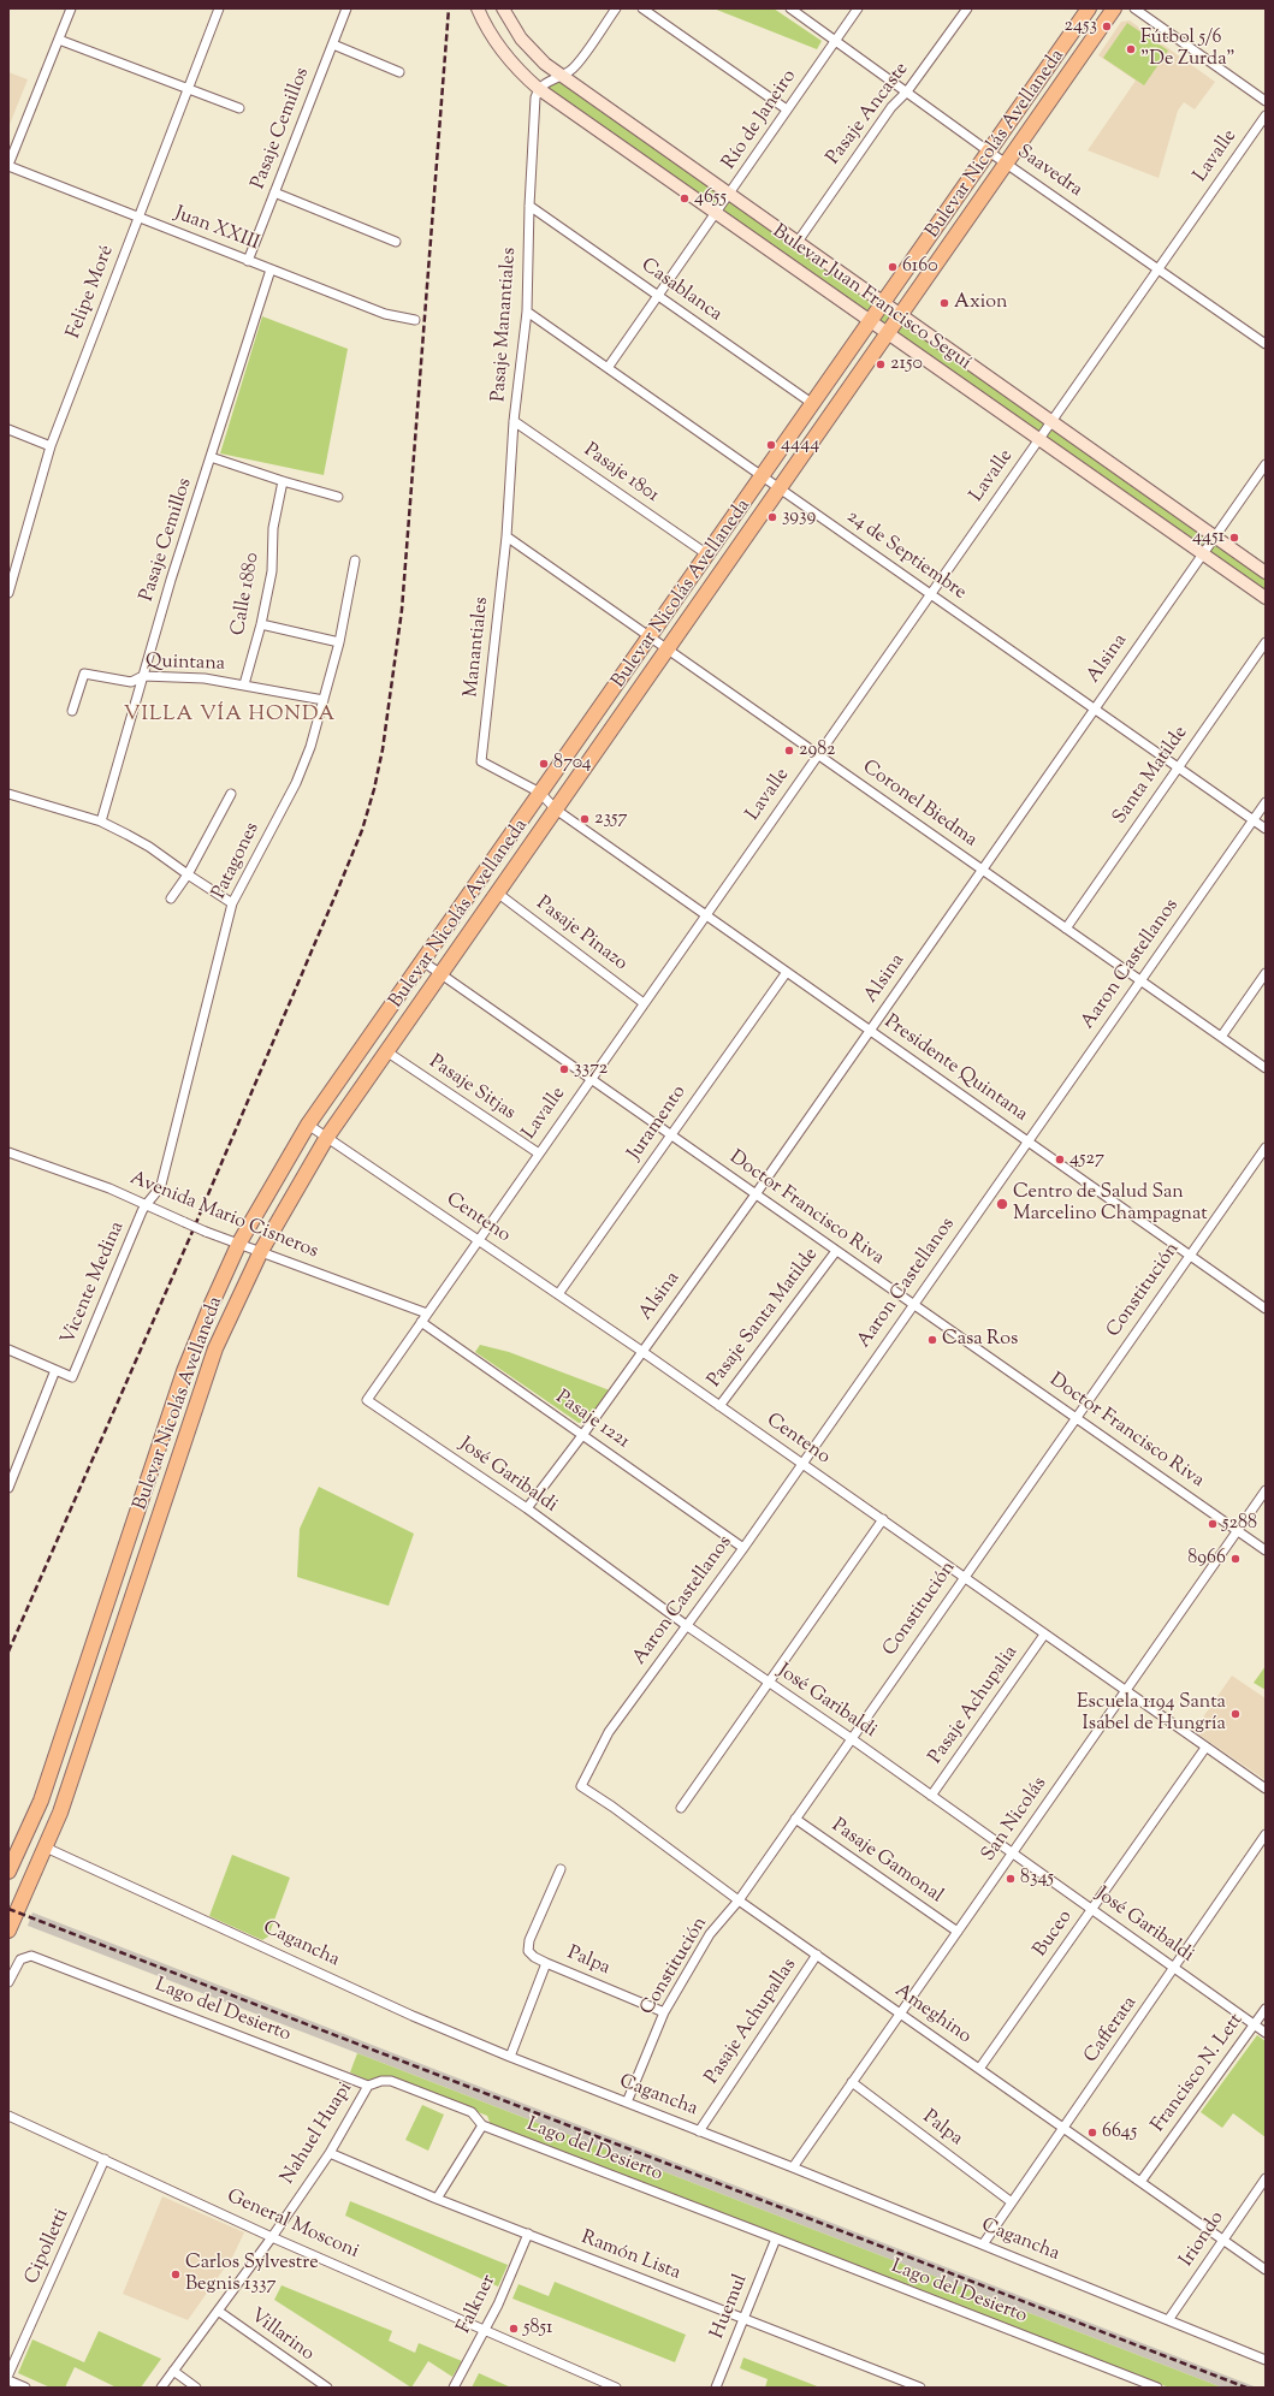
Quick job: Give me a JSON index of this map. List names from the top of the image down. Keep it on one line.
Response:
{"streets":{"main road":["Bulevar Nicolás Avellaneda","Bulevar Juan Francisco Seguí"],"street":["Pasaje Ancaste","Río de Janeiro","Pasaje Cemillos","Lavalle","Saavedra","Juan XXIII","Casablanca","Felipe Moré","Pasaje Manantiales","Pasaje 1801","24 de Septiembre","Calle 1880","Manantiales","Alsina","Quintana","Santa Matilde","Coronel Biedma","Patagones","Pasaje Pinazo","Aaron Castellanos","Presidente Quintana","Pasaje Sitjas","Juramento","Doctor Francisco Riva","Avenida Mario Cisneros","Centeno","Vicente Medina","Constitución","Pasaje Santa Matilde","Pasaje 1221","José Garibaldi","Pasaje Achupalia","San Nicolás","Pasaje Gamonal","Buceo","Cagancha","Palpa","Lago del Desierto","Ameghino","Pasaje Achupallas","Cafferata","Francisco N. Lett","Nahuel Huapi","General Mosconi","Iriondo","Cipolletti","Ramón Lista","Falkner","Huemul","Villarino"]},"crossings":[["Pasaje Ancaste","Saavedra"],["Pasaje Ancaste","Bulevar Juan Francisco Seguí"],["Río de Janeiro","Saavedra"],["Río de Janeiro","Casablanca"],["Río de Janeiro","Bulevar Juan Francisco Seguí"],["Río de Janeiro","24 de Septiembre"],["Pasaje Cemillos","Juan XXIII"],["Pasaje Cemillos","Quintana"],["Bulevar Nicolás Avellaneda","Saavedra"],["Bulevar Nicolás Avellaneda","Casablanca"],["Bulevar Nicolás Avellaneda","Bulevar Juan Francisco Seguí"],["Bulevar Nicolás Avellaneda","Pasaje 1801"],["Bulevar Nicolás Avellaneda","24 de Septiembre"],["Bulevar Nicolás Avellaneda","Coronel Biedma"],["Bulevar Nicolás Avellaneda","Pasaje Pinazo"],["Bulevar Nicolás Avellaneda","Presidente Quintana"],["Bulevar Nicolás Avellaneda","Pasaje Sitjas"],["Bulevar Nicolás Avellaneda","Doctor Francisco Riva"],["Bulevar Nicolás Avellaneda","Avenida Mario Cisneros"],["Bulevar Nicolás Avellaneda","Centeno"],["Bulevar Nicolás Avellaneda","Cagancha"],["Lavalle","Saavedra"],["Lavalle","Bulevar Juan Francisco Seguí"],["Lavalle","24 de Septiembre"],["Lavalle","Coronel Biedma"],["Lavalle","Pasaje Pinazo"],["Lavalle","Presidente Quintana"],["Lavalle","Pasaje Sitjas"],["Lavalle","Doctor Francisco Riva"],["Lavalle","Avenida Mario Cisneros"],["Lavalle","Centeno"],["Lavalle","Pasaje 1221"],["Lavalle","José Garibaldi"],["Juan XXIII","Felipe Moré"],["Casablanca","Pasaje Manantiales"],["Bulevar Juan Francisco Seguí","Pasaje Manantiales"],["Bulevar Juan Francisco Seguí","Alsina"],["Pasaje Manantiales","Pasaje 1801"],["Pasaje Manantiales","24 de Septiembre"],["Pasaje Manantiales","Manantiales"],["Pasaje Manantiales","Coronel Biedma"],["24 de Septiembre","Alsina"],["24 de Septiembre","Santa Matilde"],["24 de Septiembre","Aaron Castellanos"],["Calle 1880","Quintana"],["Manantiales","Coronel Biedma"],["Manantiales","Presidente Quintana"],["Alsina","Coronel Biedma"],["Alsina","Presidente Quintana"],["Alsina","Doctor Francisco Riva"],["Alsina","Centeno"],["Alsina","Pasaje 1221"],["Alsina","José Garibaldi"],["Quintana","Patagones"],["Santa Matilde","Coronel Biedma"],["Coronel Biedma","Aaron Castellanos"],["Patagones","Avenida Mario Cisneros"],["Patagones","Vicente Medina"],["Aaron Castellanos","Presidente Quintana"],["Aaron Castellanos","Doctor Francisco Riva"],["Aaron Castellanos","Centeno"],["Aaron Castellanos","Pasaje 1221"],["Aaron Castellanos","José Garibaldi"],["Aaron Castellanos","Ameghino"],["Presidente Quintana","Juramento"],["Presidente Quintana","Constitución"],["Juramento","Doctor Francisco Riva"],["Juramento","Centeno"],["Doctor Francisco Riva","Constitución"],["Doctor Francisco Riva","Pasaje Santa Matilde"],["Doctor Francisco Riva","San Nicolás"],["Avenida Mario Cisneros","Vicente Medina"],["Centeno","Constitución"],["Centeno","Pasaje Santa Matilde"],["Centeno","Pasaje Achupalia"],["Centeno","San Nicolás"],["Centeno","Buceo"],["Constitución","José Garibaldi"],["Constitución","Pasaje Gamonal"],["Constitución","Cagancha"],["Constitución","Palpa"],["Constitución","Ameghino"],["José Garibaldi","Pasaje Achupalia"],["José Garibaldi","San Nicolás"],["José Garibaldi","Buceo"],["José Garibaldi","Cafferata"],["José Garibaldi","Francisco N. Lett"],["San Nicolás","Pasaje Gamonal"],["San Nicolás","Cagancha"],["San Nicolás","Palpa"],["San Nicolás","Ameghino"],["Buceo","Ameghino"],["Cagancha","Pasaje Achupallas"],["Cagancha","Cafferata"],["Cagancha","Iriondo"],["Palpa","Cafferata"],["Lago del Desierto","Nahuel Huapi"],["Lago del Desierto","Huemul"],["Ameghino","Pasaje Achupallas"],["Ameghino","Cafferata"],["Ameghino","Francisco N. Lett"],["Ameghino","Iriondo"],["Nahuel Huapi","General Mosconi"],["Nahuel Huapi","Ramón Lista"],["Nahuel Huapi","Villarino"],["General Mosconi","Cipolletti"],["General Mosconi","Falkner"],["Ramón Lista","Falkner"],["Ramón Lista","Huemul"]],"districts":["VILLA VÍA HONDA"],"places":["2453","Fútbol 5/6 \"De Zurda\"","4655","6160","Axion","2150","4444","3939","4451","2982","8704","2357","3372","4527","Centro de Salud San Marcelino Champagnat","Casa Ros","5288","8966","Escuela 1194 Santa Isabel de Hungría","8345","6645","Carlos Sylvestre Begnis 1337","5851"]}
